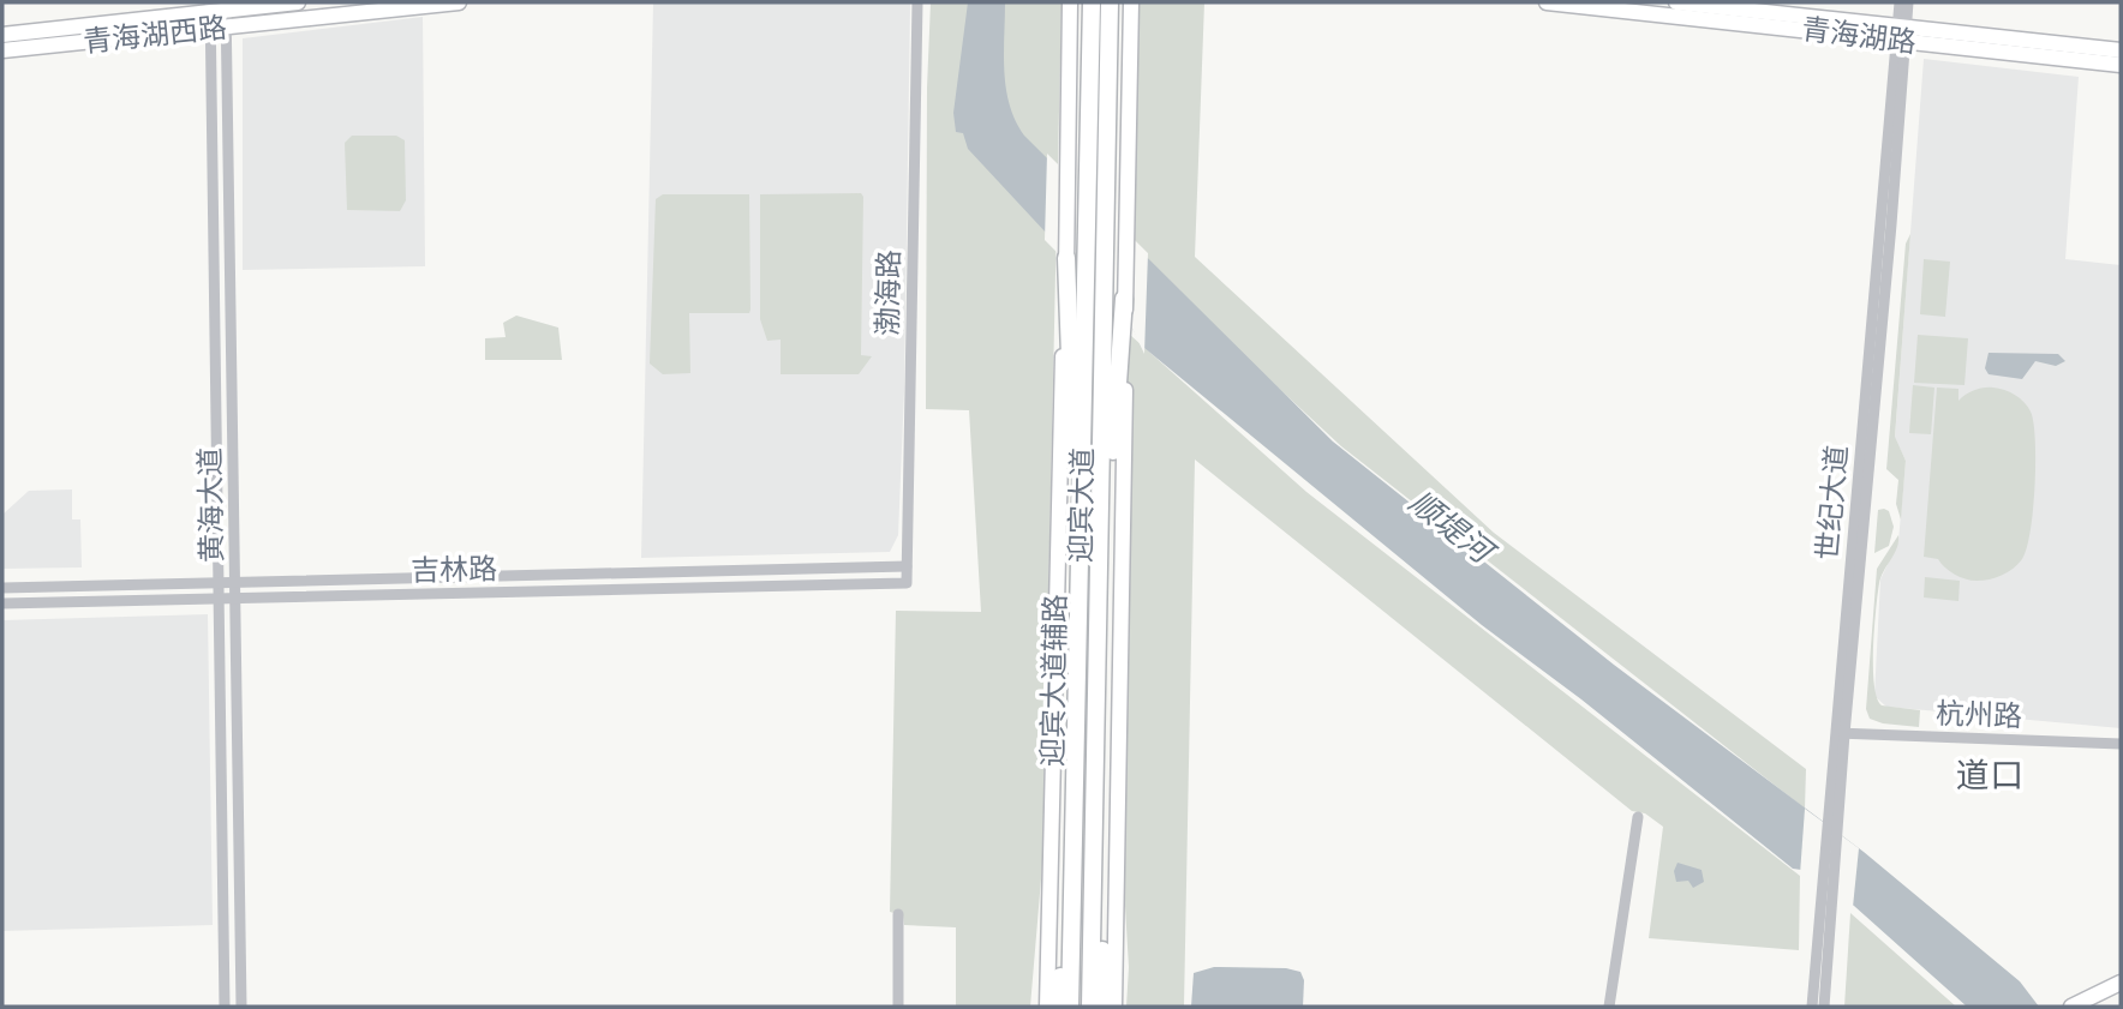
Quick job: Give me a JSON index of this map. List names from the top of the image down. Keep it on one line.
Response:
{"streets":{"highway":["迎宾大道"],"main road":["青海湖西路","青海湖路","迎宾大道辅路"],"street":["渤海路","世纪大道","黄海大道","吉林路","杭州路"]},"crossings":[["青海湖西路","黄海大道"],["青海湖路","世纪大道"],["渤海路","吉林路"],["世纪大道","杭州路"],["黄海大道","吉林路"]],"districts":["道口"],"water":["顺堤河"]}
